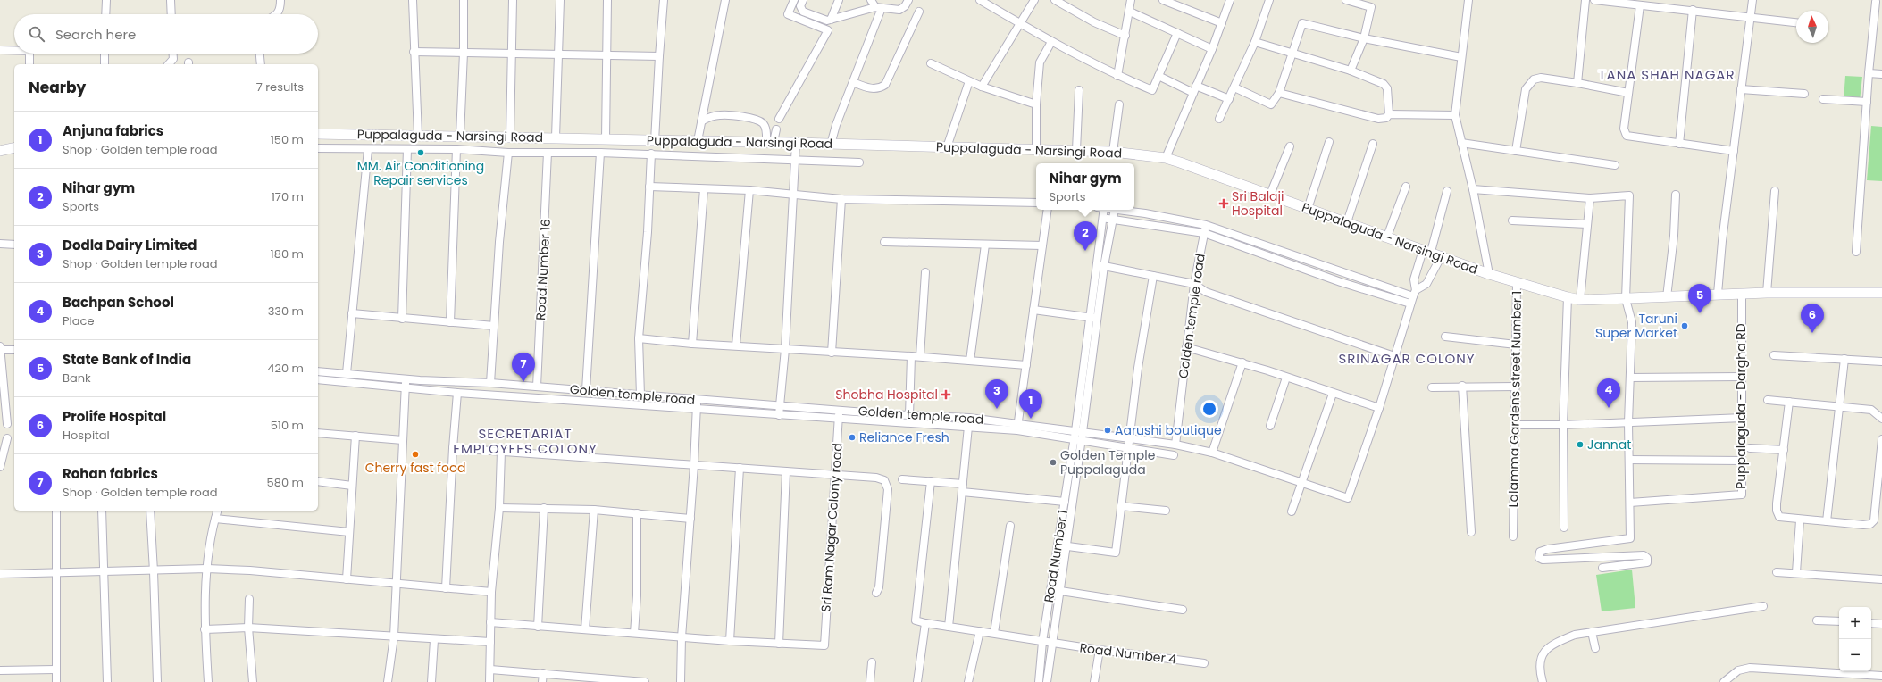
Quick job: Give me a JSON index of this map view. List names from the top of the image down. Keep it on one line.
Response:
{"streets":{"street":["Puppalaguda - Narsingi Road","Road Number 16","Golden temple road","Lalamma Gardens street Number 1","Puppalaguda - Dargha RD","Sri Ram Nagar Colony road","Road Number 1","Road Number 4"]},"crossings":[["Puppalaguda - Narsingi Road","Lalamma Gardens street Number 1"],["Puppalaguda - Narsingi Road","Puppalaguda - Dargha RD"],["Road Number 16","Golden temple road"],["Golden temple road","Sri Ram Nagar Colony road"],["Golden temple road","Road Number 1"],["Road Number 1","Road Number 4"]],"districts":["TANA SHAH NAGAR","SRINAGAR COLONY","SECRETARIAT EMPLOYEES COLONY"],"places":{"other":["MM. Air Conditioning Repair services","Taruni Super Market","Aarushi boutique","Reliance Fresh","Jannat","Cherry fast food","Golden Temple Puppalaguda"],"health":["Sri Balaji Hospital","Shobha Hospital"]},"north":"top","page":{"search":"Search here","heading":["Nearby","7 results"],"list":[{"mark":"1","name":"Anjuna fabrics","note":"Shop · Golden temple road","value":"150 m"},{"mark":"2","name":"Nihar gym","note":"Sports","value":"170 m"},{"mark":"3","name":"Dodla Dairy Limited","note":"Shop · Golden temple road","value":"180 m"},{"mark":"4","name":"Bachpan School","note":"Place","value":"330 m"},{"mark":"5","name":"State Bank of India","note":"Bank","value":"420 m"},{"mark":"6","name":"Prolife Hospital","note":"Hospital","value":"510 m"},{"mark":"7","name":"Rohan fabrics","note":"Shop · Golden temple road","value":"580 m"}],"popup":["Nihar gym","Sports"],"pins":["2","5","6","7","4","3","1"],"map_buttons":["+","−"]}}
